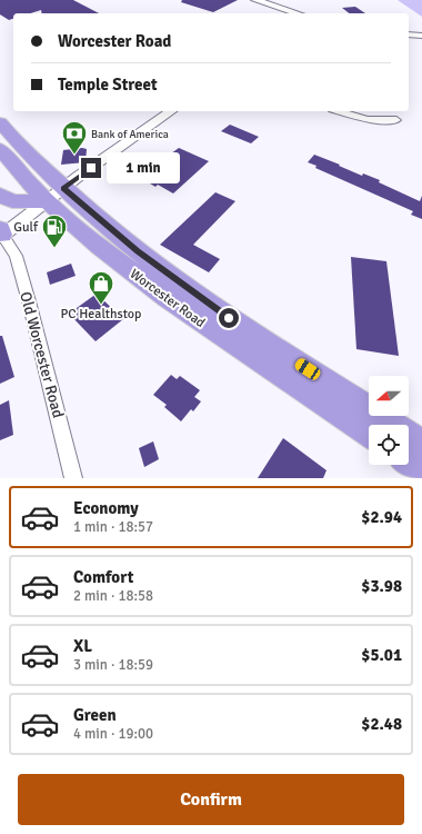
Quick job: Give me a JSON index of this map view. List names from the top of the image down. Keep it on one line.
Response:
{"streets":{"highway":["Worcester Road"],"street":["Old Worcester Road"]},"places":{"bank":["Bank of America"],"fuel station":["Gulf"],"shop":["PC Healthstop"]},"north":"left","page":{"banner":["Worcester Road","Temple Street"],"bubble":"1 min","list":[{"name":"Economy","note":"1 min · 18:57","value":"$2.94"},{"name":"Comfort","note":"2 min · 18:58","value":"$3.98"},{"name":"XL","note":"3 min · 18:59","value":"$5.01"},{"name":"Green","note":"4 min · 19:00","value":"$2.48"}],"buttons":"Confirm"}}
